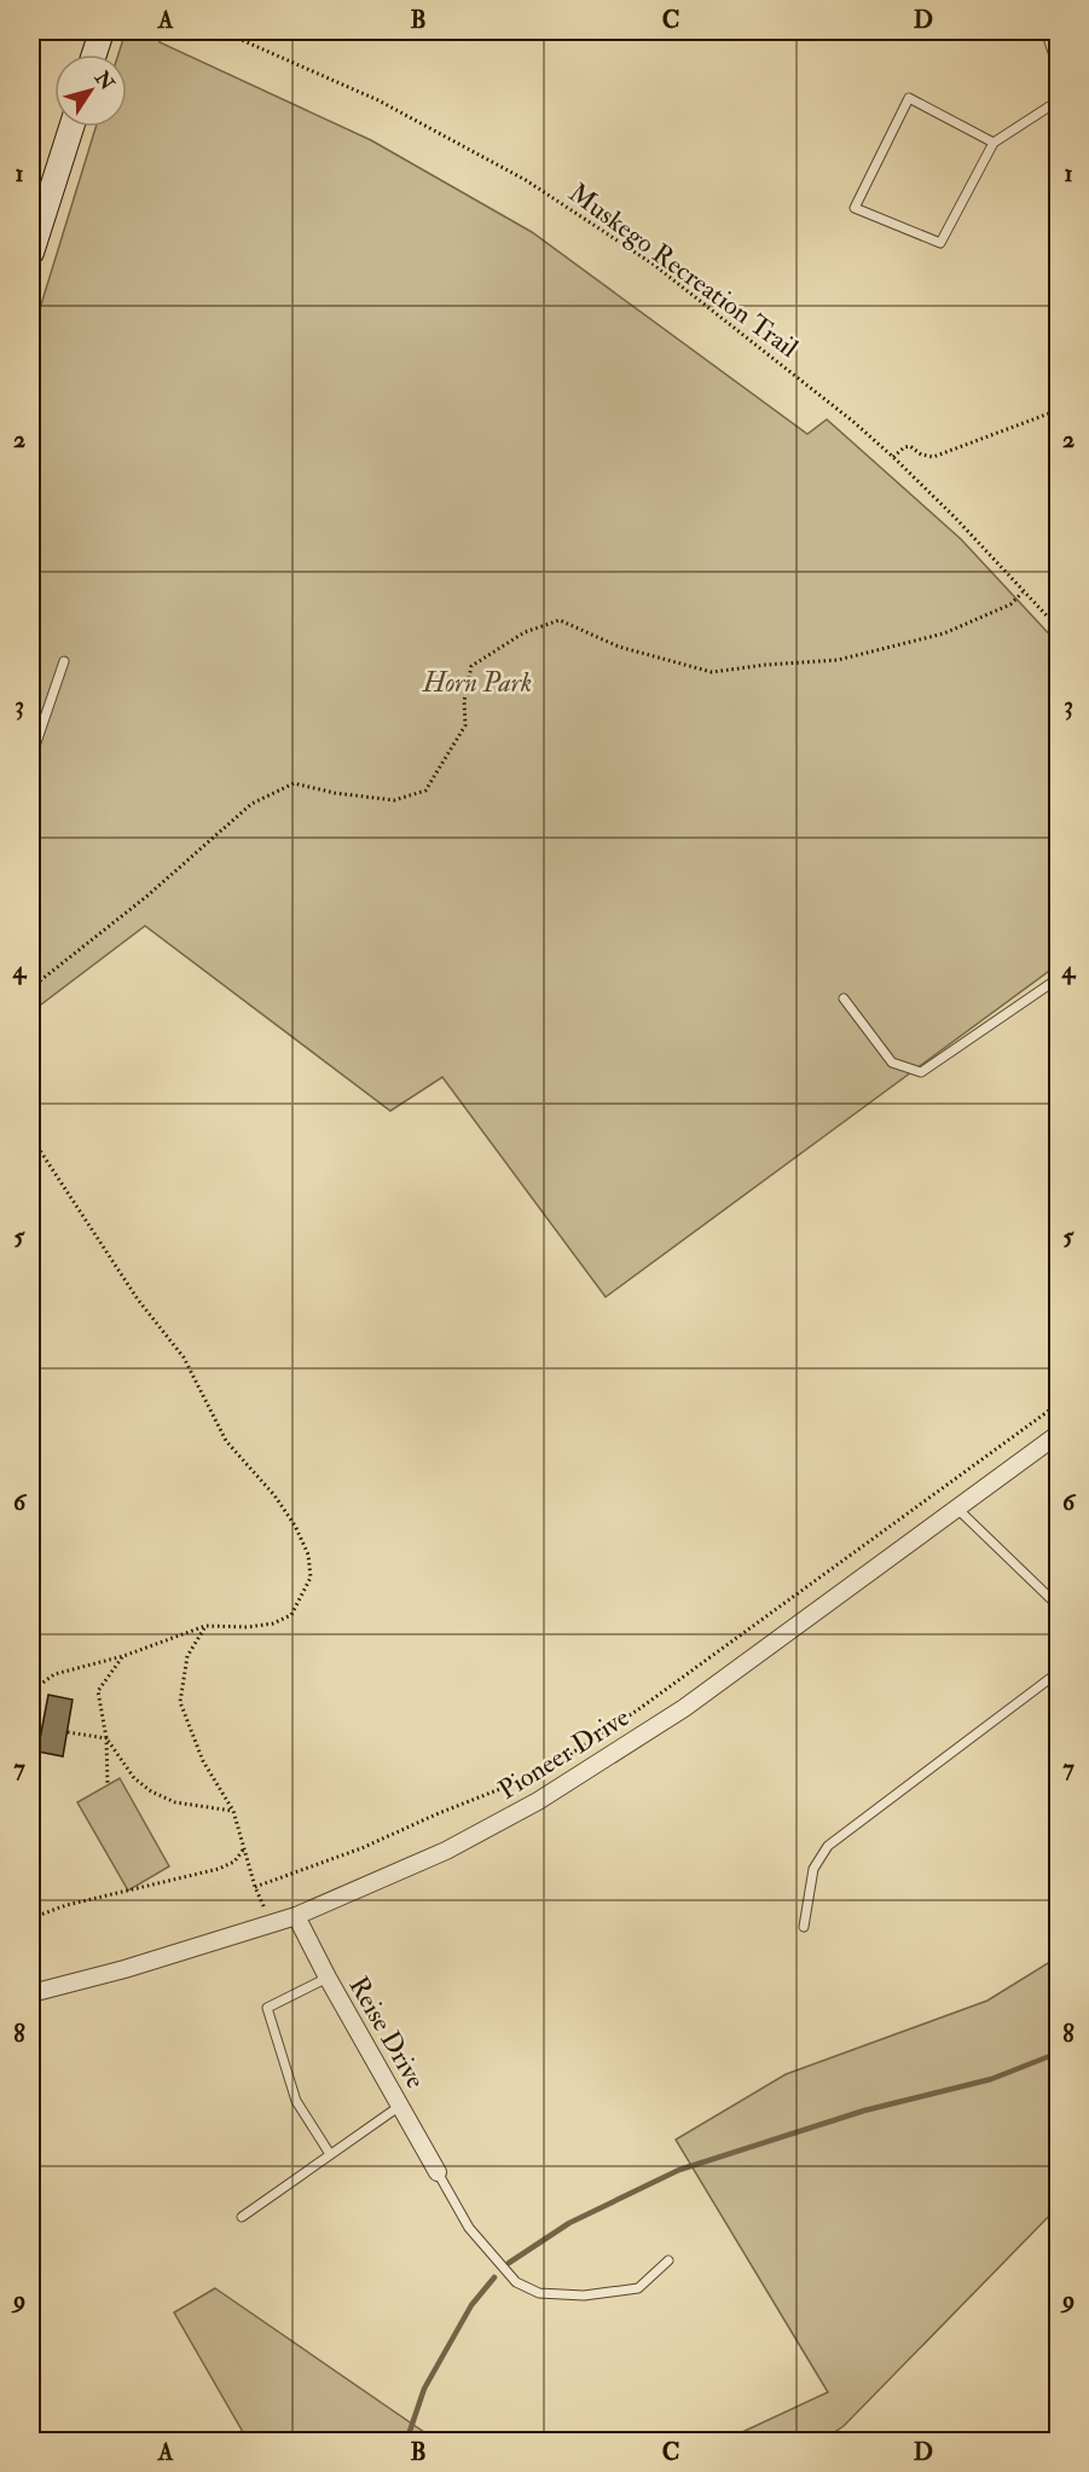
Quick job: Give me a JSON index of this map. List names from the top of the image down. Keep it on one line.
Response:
{"streets":{"street":["Pioneer Drive","Reise Drive"],"path":["Muskego Recreation Trail"]},"crossings":[["Pioneer Drive","Reise Drive"]],"parks":["Horn Park"],"north":"top right","grid":{"columns":["A","B","C","D"],"rows":["1","2","3","4","5","6","7","8","9"]}}
